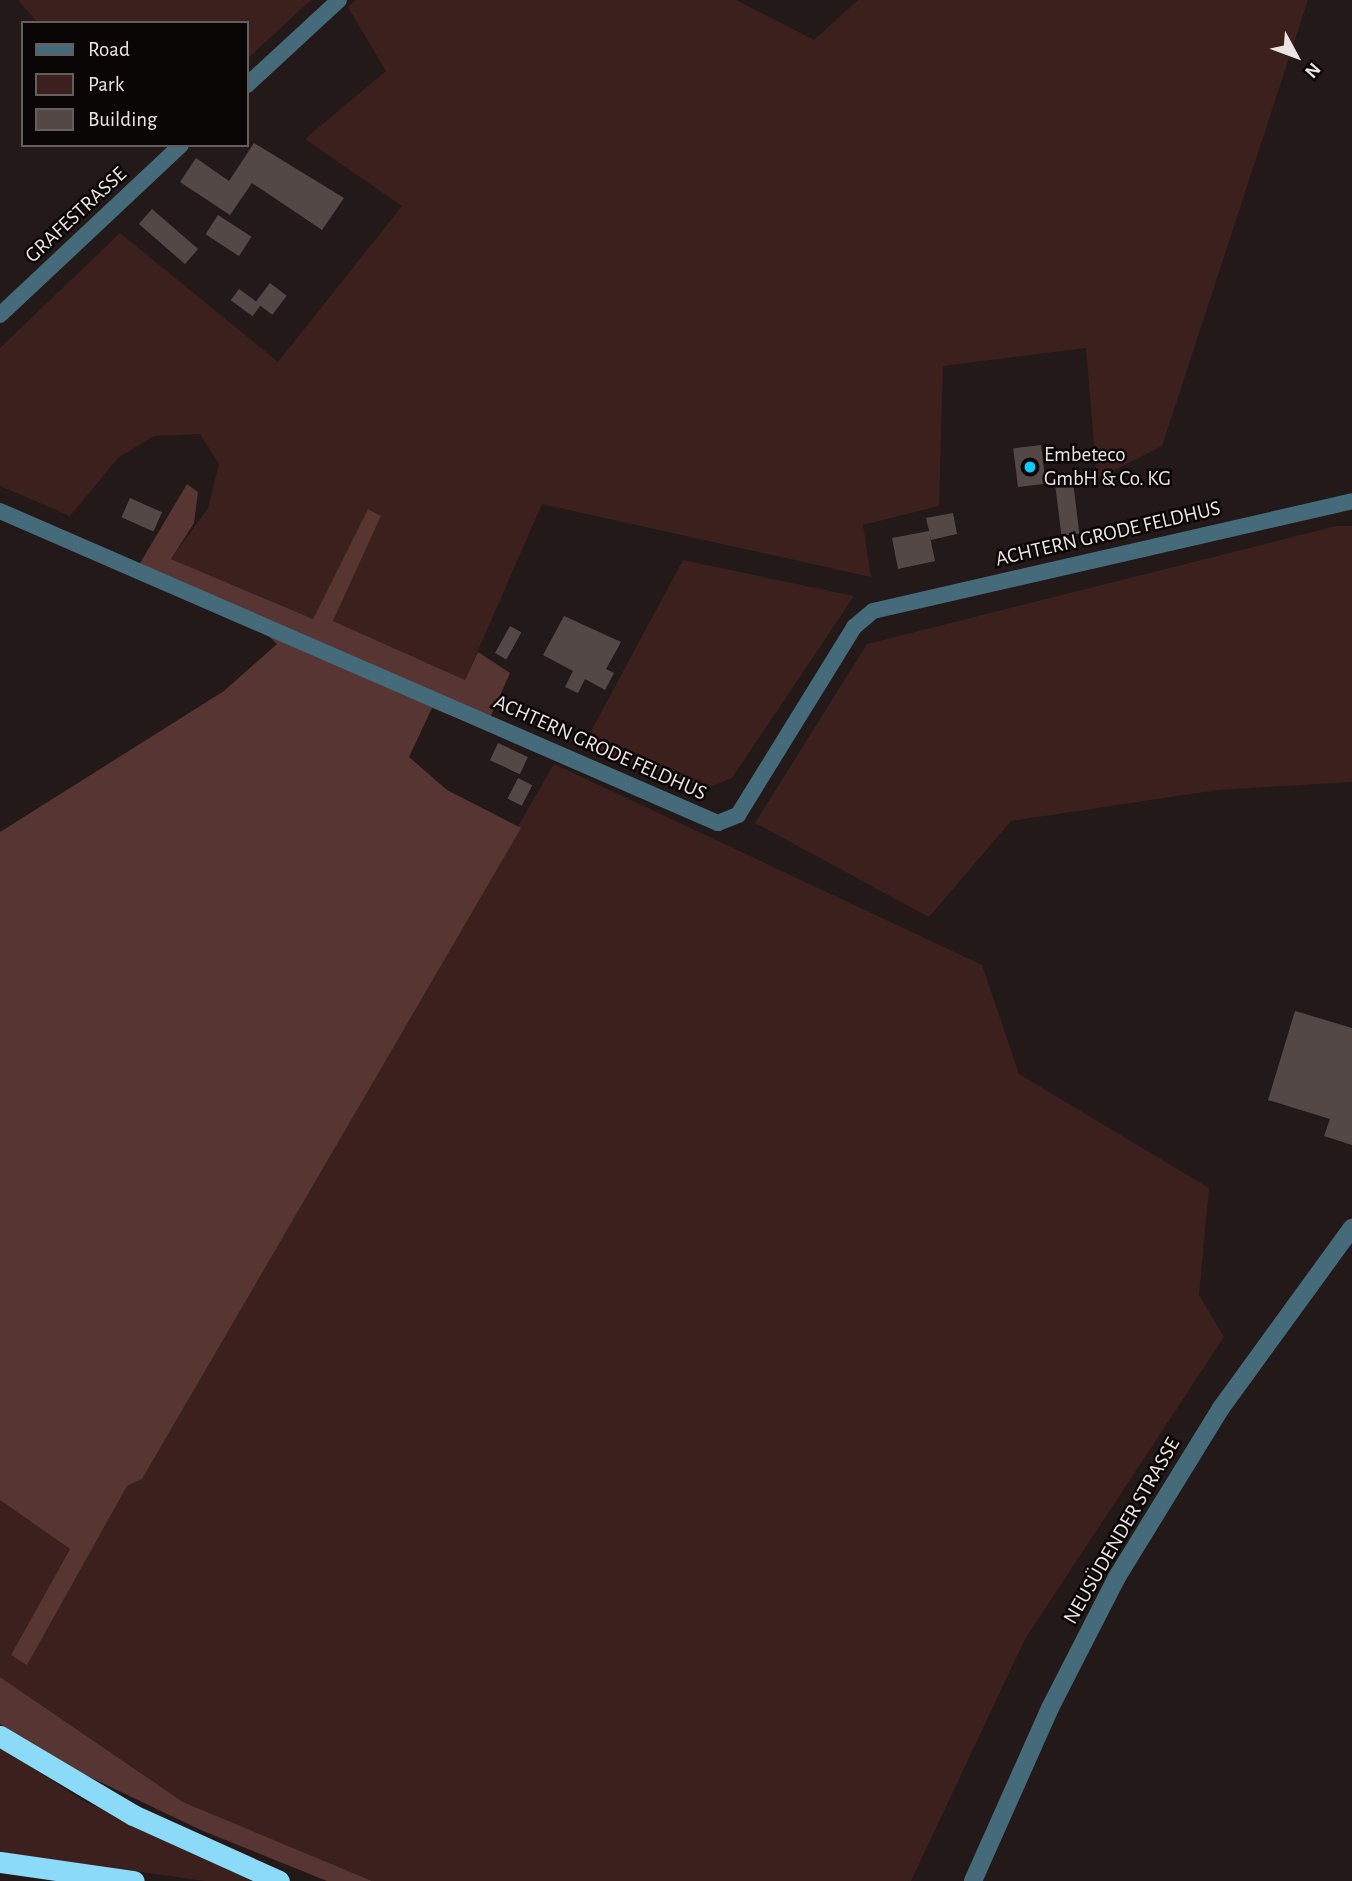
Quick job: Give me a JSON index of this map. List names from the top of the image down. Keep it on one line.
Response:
{"streets":{"street":["GRAFESTRASSE","ACHTERN GRODE FELDHUS","NEUSÜDENDER STRASSE"]},"places":["Embeteco GmbH & Co. KG"],"legend":["Road","Park","Building"],"north":"bottom right"}
